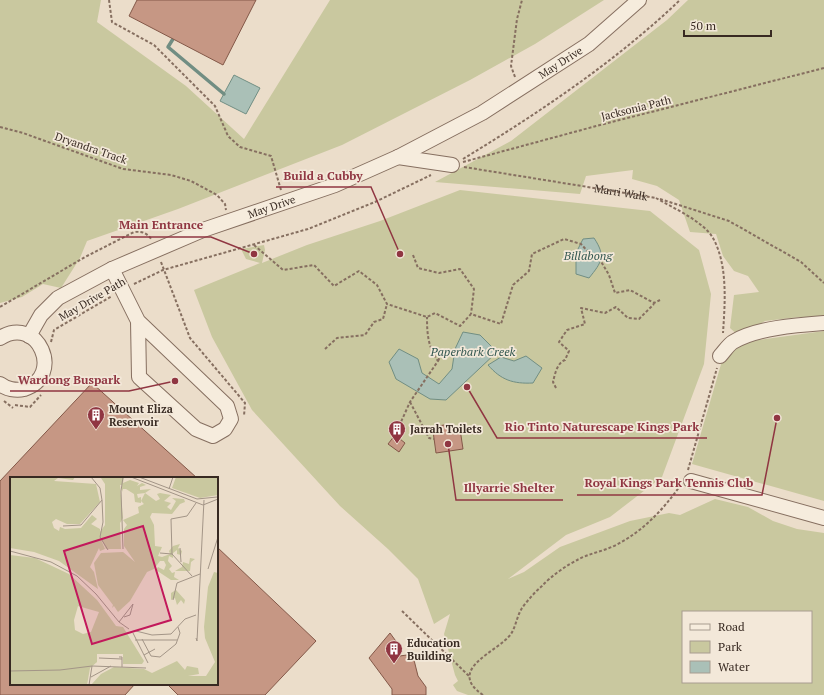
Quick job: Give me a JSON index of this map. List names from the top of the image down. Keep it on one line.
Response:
{"streets":{"street":["May Drive"],"path":["Jacksonia Path","Dryandra Track","Marri Walk","May Drive Path"]},"crossings":[["May Drive","Dryandra Track"],["Jacksonia Path","Marri Walk"]],"water":["Billabong","Paperbark Creek"],"places":{"other":["Main Entrance","Build a Cubby","Wardong Buspark","Rio Tinto Naturescape Kings Park","Royal Kings Park Tennis Club","Illyarrie Shelter"],"building":["Mount Eliza Reservoir","Jarrah Toilets","Education Building"]},"legend":["Road","Park","Water"],"scale_bar":"50 m"}
